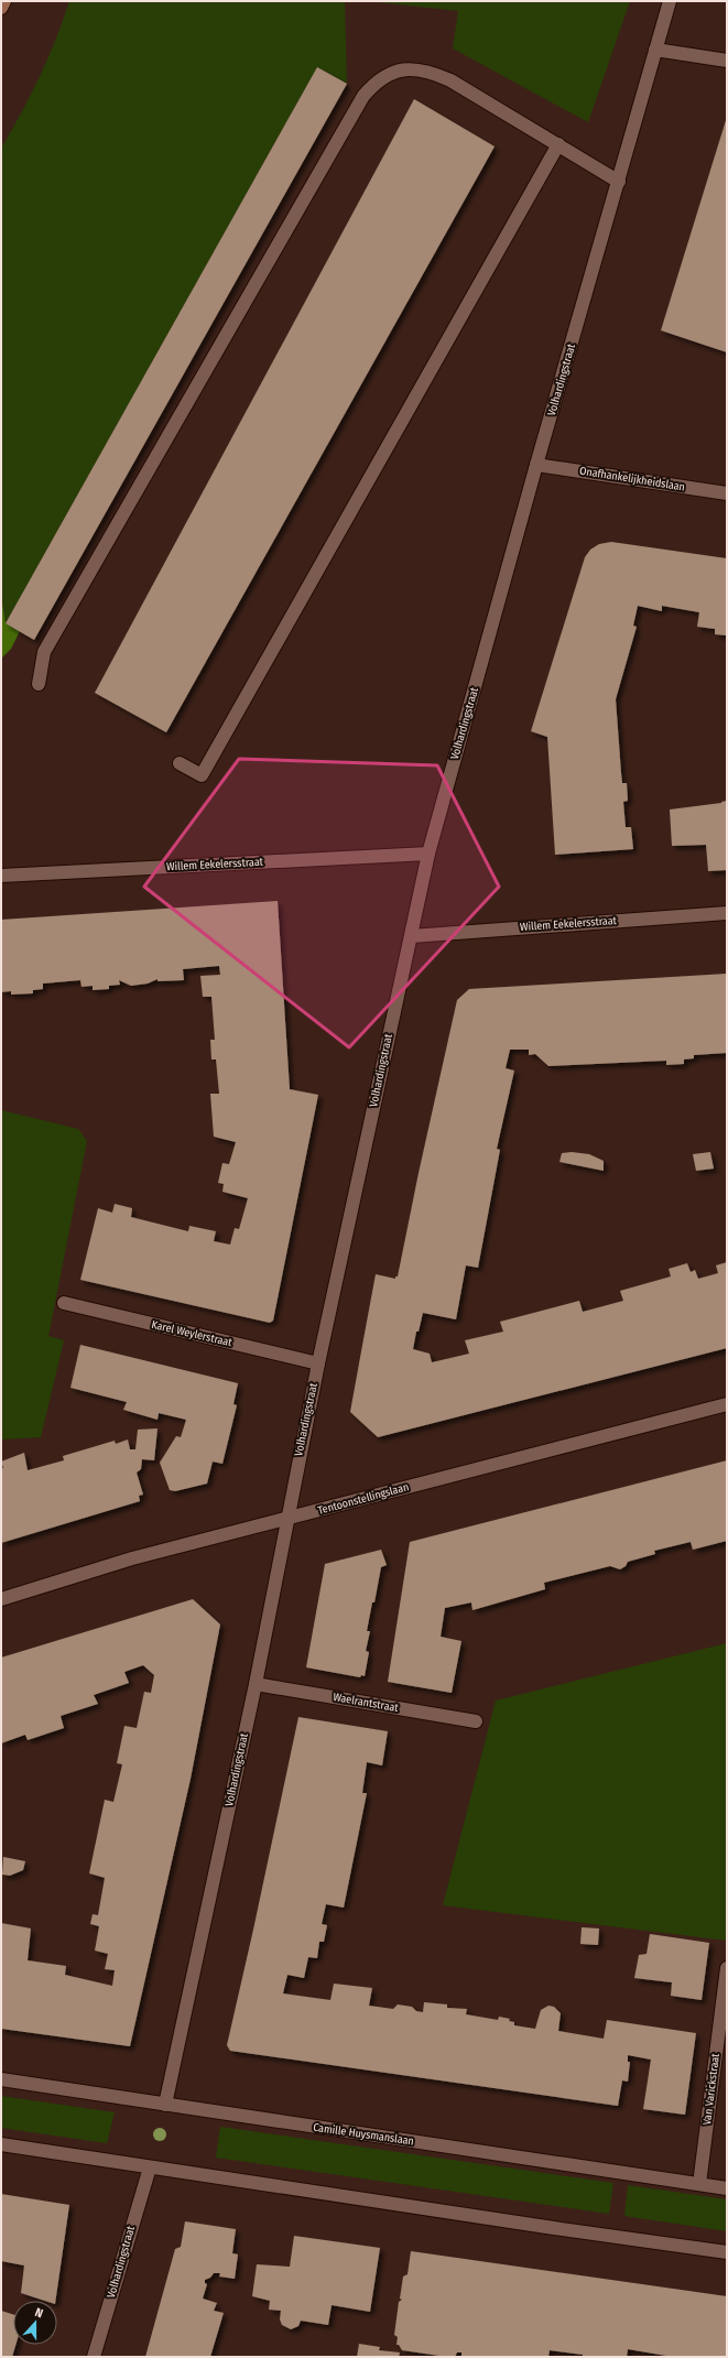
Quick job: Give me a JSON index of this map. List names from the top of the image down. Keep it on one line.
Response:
{"streets":{"street":["Volhardingstraat","Onafhankelijkheidslaan","Willem Eekelersstraat","Karel Weylerstraat","Tentoonstellingslaan","Waelrantstraat","Van Varickstraat","Camille Huysmanslaan"]},"crossings":[["Volhardingstraat","Onafhankelijkheidslaan"],["Volhardingstraat","Willem Eekelersstraat"],["Volhardingstraat","Karel Weylerstraat"],["Volhardingstraat","Tentoonstellingslaan"],["Volhardingstraat","Waelrantstraat"],["Volhardingstraat","Camille Huysmanslaan"],["Van Varickstraat","Camille Huysmanslaan"]],"north":"top"}
